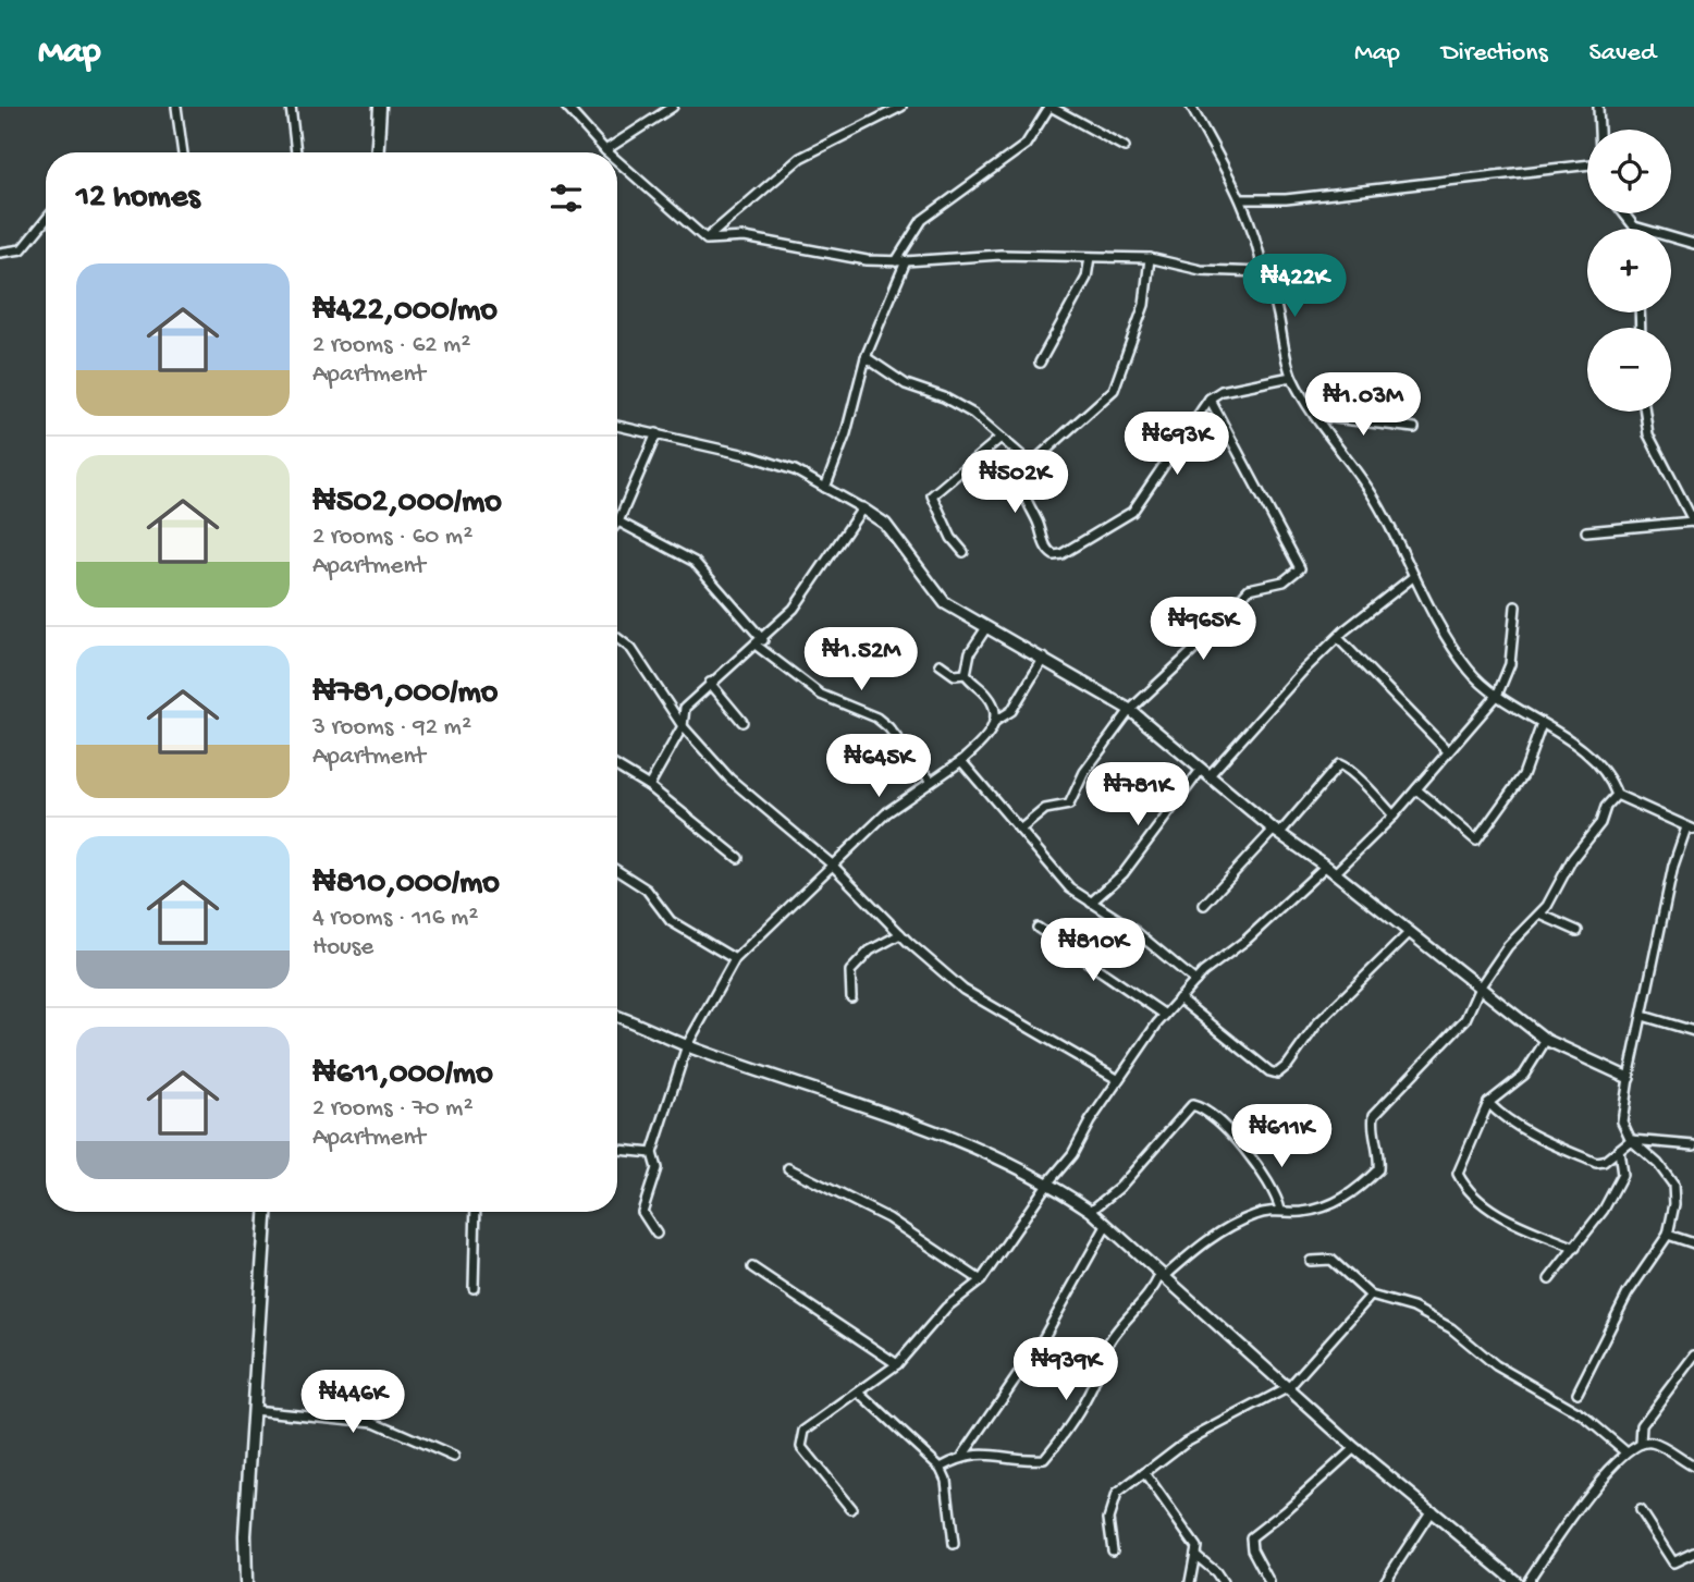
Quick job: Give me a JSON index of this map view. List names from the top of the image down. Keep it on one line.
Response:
{"page":{"header":"Map","nav":["Map","Directions","Saved"],"map_buttons":["+","−"],"heading":"12 homes","list":[{"name":"₦422,000/mo","note":"2 rooms · 62 m² · Apartment"},{"name":"₦502,000/mo","note":"2 rooms · 60 m² · Apartment"},{"name":"₦781,000/mo","note":"3 rooms · 92 m² · Apartment"},{"name":"₦810,000/mo","note":"4 rooms · 116 m² · House"},{"name":"₦611,000/mo","note":"2 rooms · 70 m² · Apartment"}],"price":["₦422K","₦1.03M","₦693K","₦502K","₦965K","₦1.52M","₦645K","₦781K","₦810K","₦611K","₦939K","₦446K"]}}
